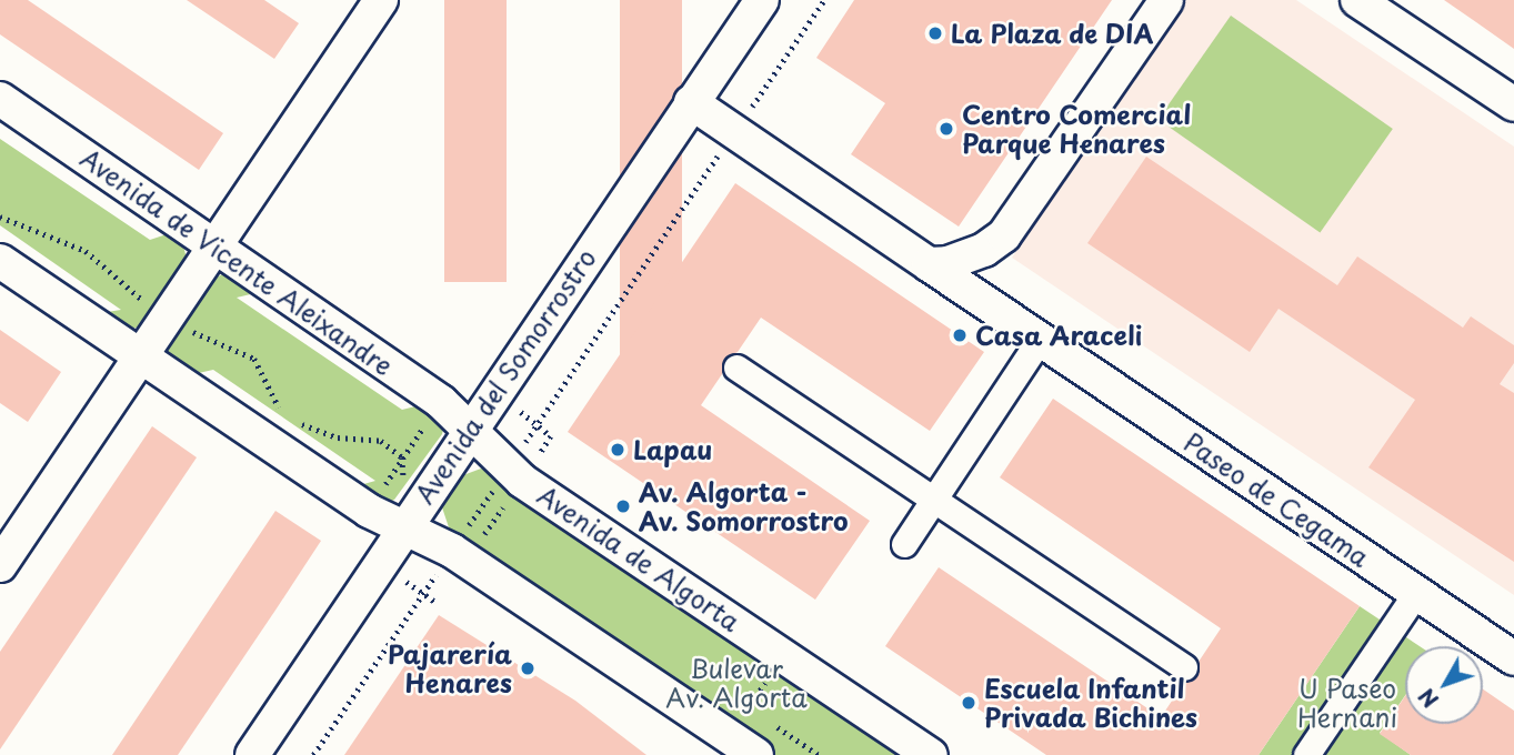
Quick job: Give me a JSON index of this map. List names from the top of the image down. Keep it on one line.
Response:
{"streets":{"street":["Avenida de Vicente Aleixandre","Avenida del Somorrostro","Paseo de Cegama","Avenida de Algorta"]},"crossings":[["Avenida de Vicente Aleixandre","Avenida del Somorrostro"],["Avenida de Vicente Aleixandre","Avenida de Algorta"],["Avenida del Somorrostro","Paseo de Cegama"],["Avenida del Somorrostro","Avenida de Algorta"]],"parks":["Bulevar Av. Algorta","U Paseo Hernani"],"places":["La Plaza de DIA","Centro Comercial Parque Henares","Casa Araceli","Lapau","Av. Algorta - Av. Somorrostro","Pajarería Henares","Escuela Infantil Privada Bichines"],"north":"bottom left"}
